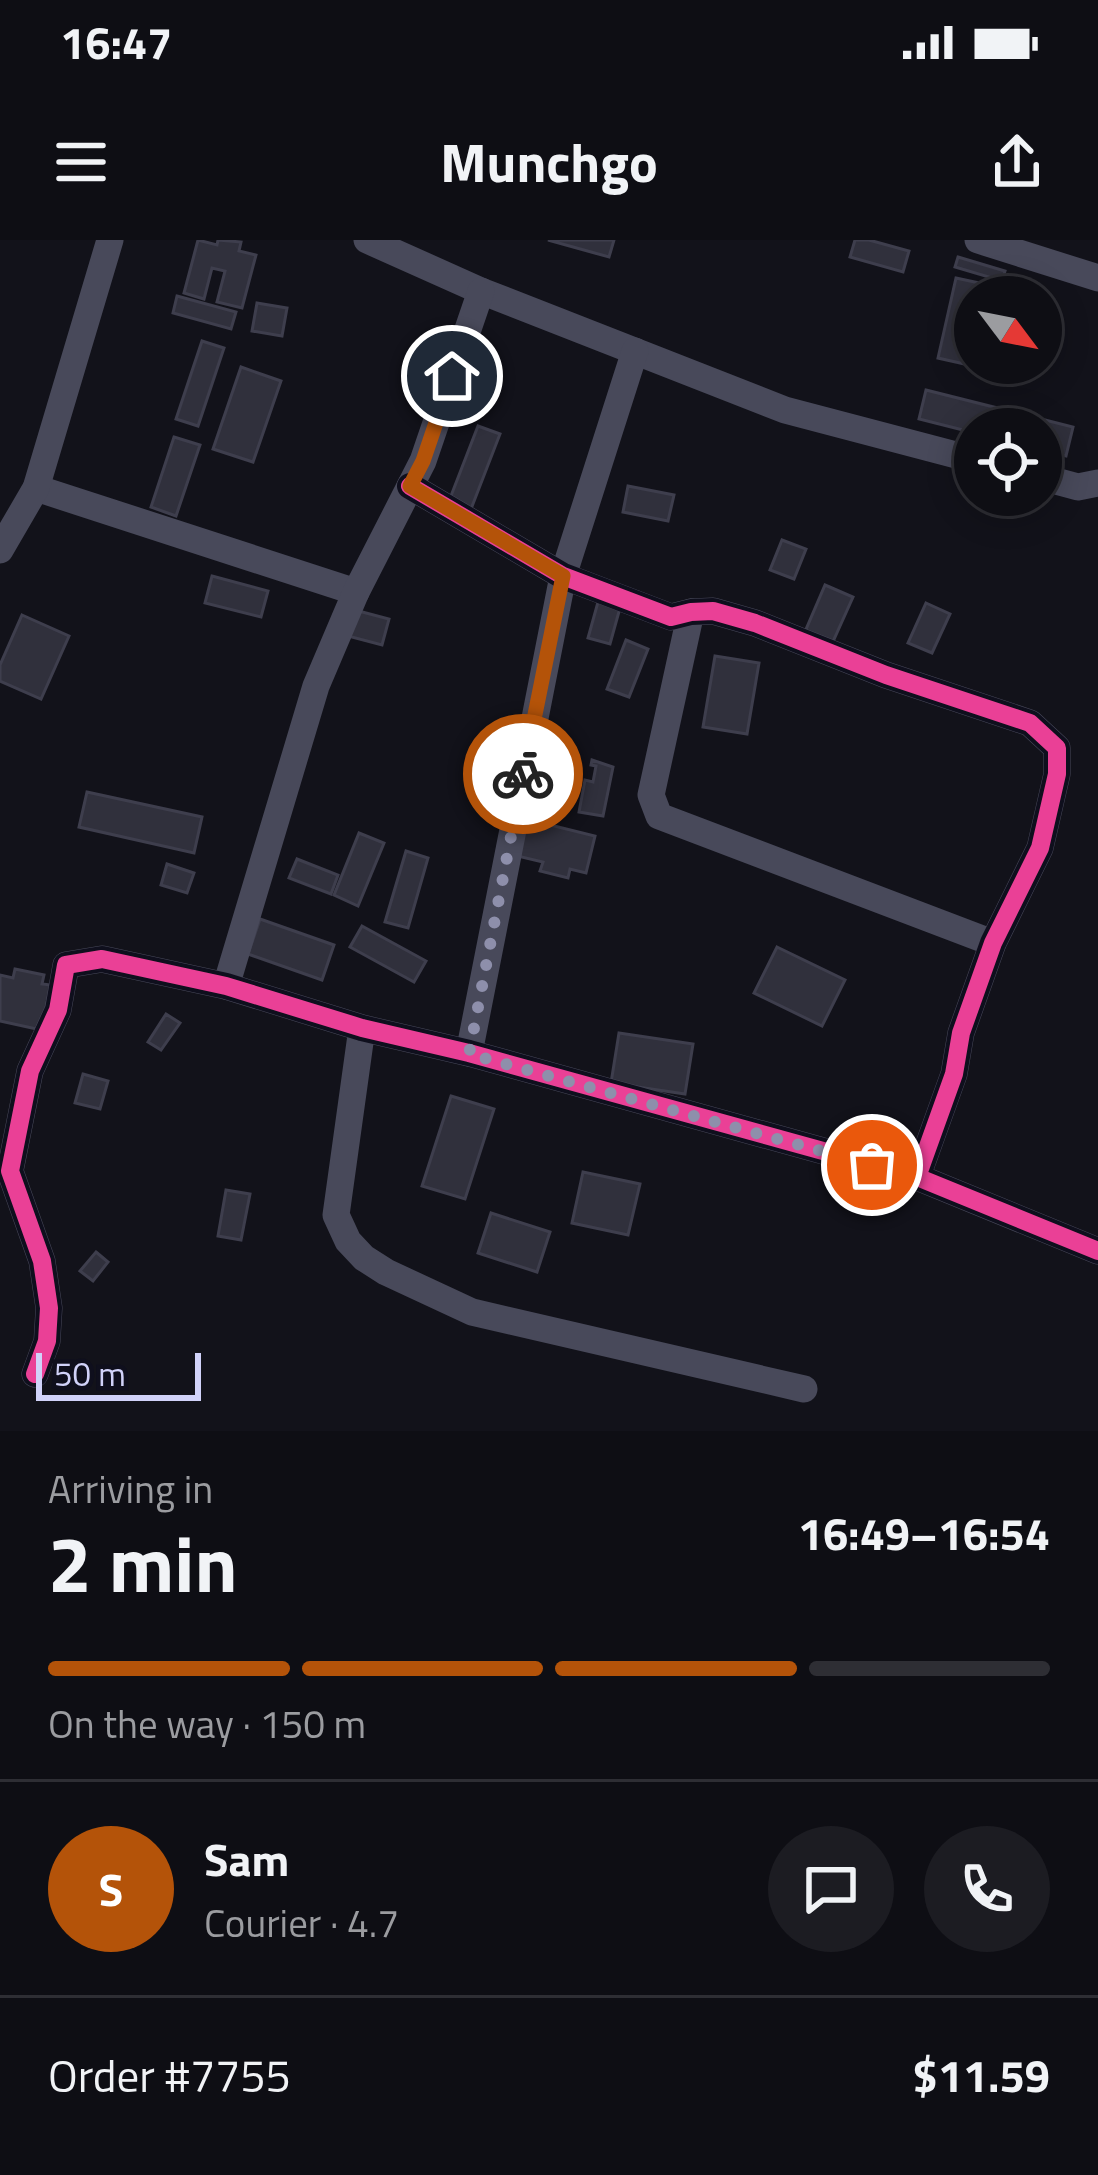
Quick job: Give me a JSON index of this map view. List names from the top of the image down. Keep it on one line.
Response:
{"scale_bar":"50 m","north":"bottom right","page":{"status":"16:47","header":"Munchgo","scale":"50 m","heading":["2 min","Arriving in","16:49–16:54"],"panel":["Sam","Courier · 4.7","Order #7755","$11.59"],"bar":"On the way · 150 m","round":"S"}}
